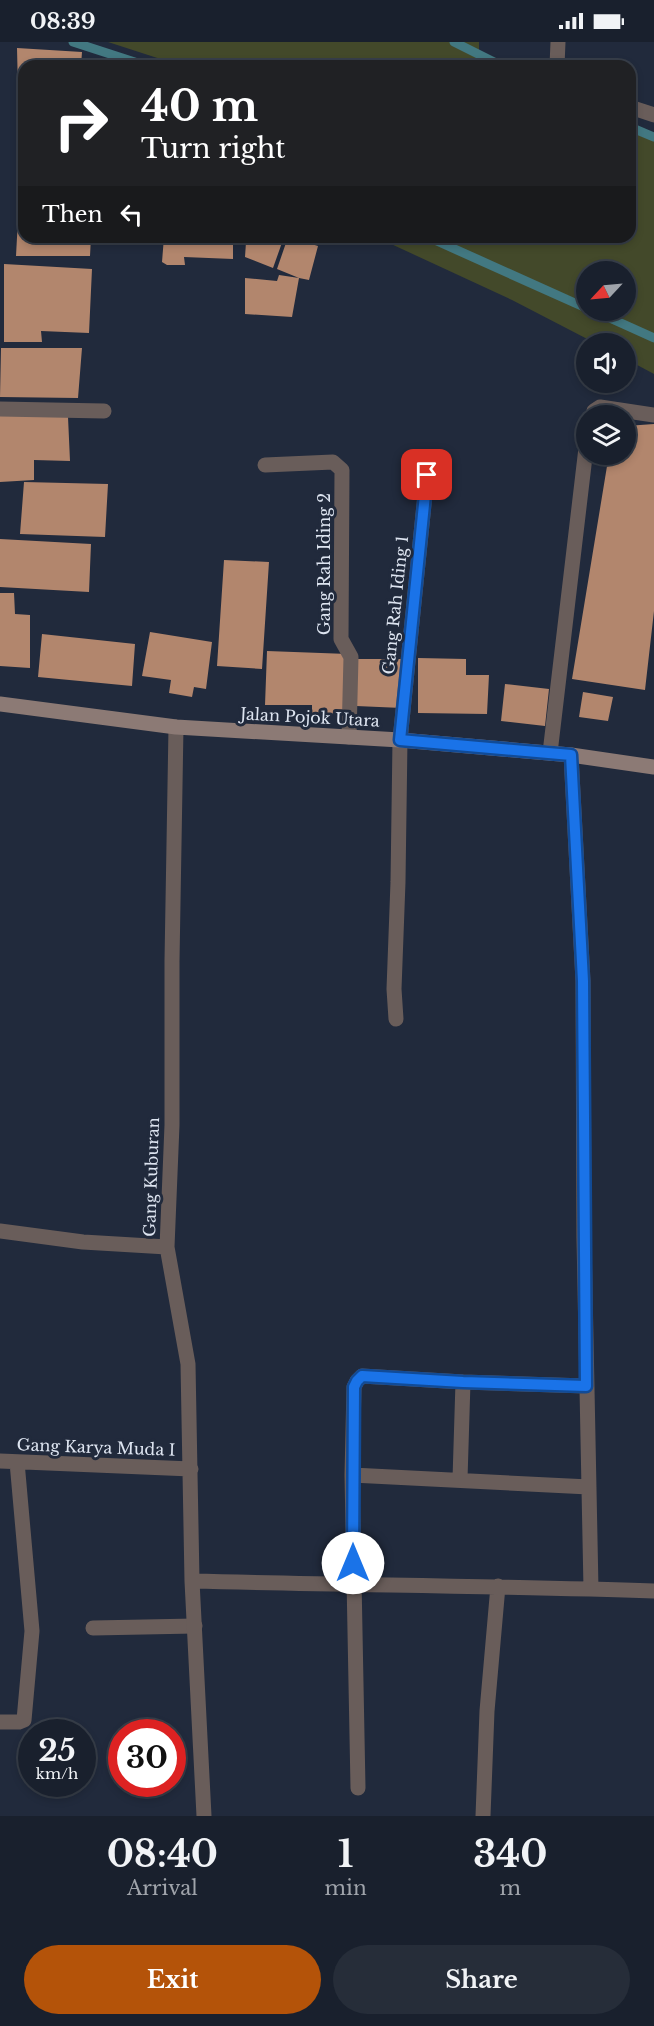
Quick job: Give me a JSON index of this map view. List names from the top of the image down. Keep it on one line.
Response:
{"streets":{"main road":["Jalan Pojok Utara"],"street":["Gang Rah Iding 2","Gang Rah Iding 1","Gang Kuburan","Gang Karya Muda I"]},"crossings":[["Gang Rah Iding 2","Jalan Pojok Utara"],["Gang Rah Iding 1","Jalan Pojok Utara"],["Jalan Pojok Utara","Gang Kuburan"],["Gang Kuburan","Gang Karya Muda I"]],"north":"bottom left","page":{"status":"08:39","turn":["40 m","Turn right"],"then":"Then","speed":"25 km/h","limit":"30","eta":["08:40","Arrival","1","min","340","m"],"buttons":["Exit","Share"]}}
